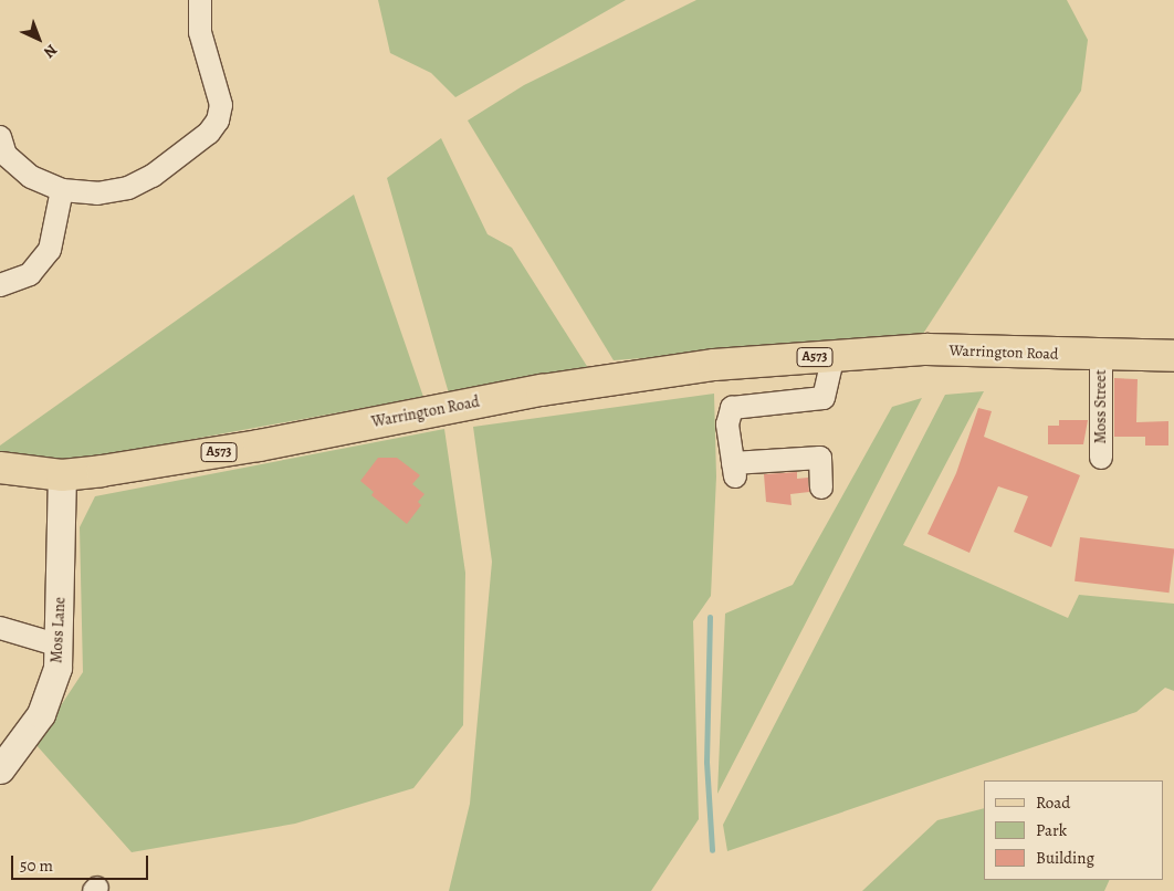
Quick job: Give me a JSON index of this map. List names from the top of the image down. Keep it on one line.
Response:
{"streets":{"main road":["Warrington Road","A573"],"street":["Moss Street","Moss Lane"]},"crossings":[["Warrington Road","Moss Street"],["Warrington Road","Moss Lane"]],"legend":["Road","Park","Building"],"scale_bar":"50 m","north":"bottom right"}
